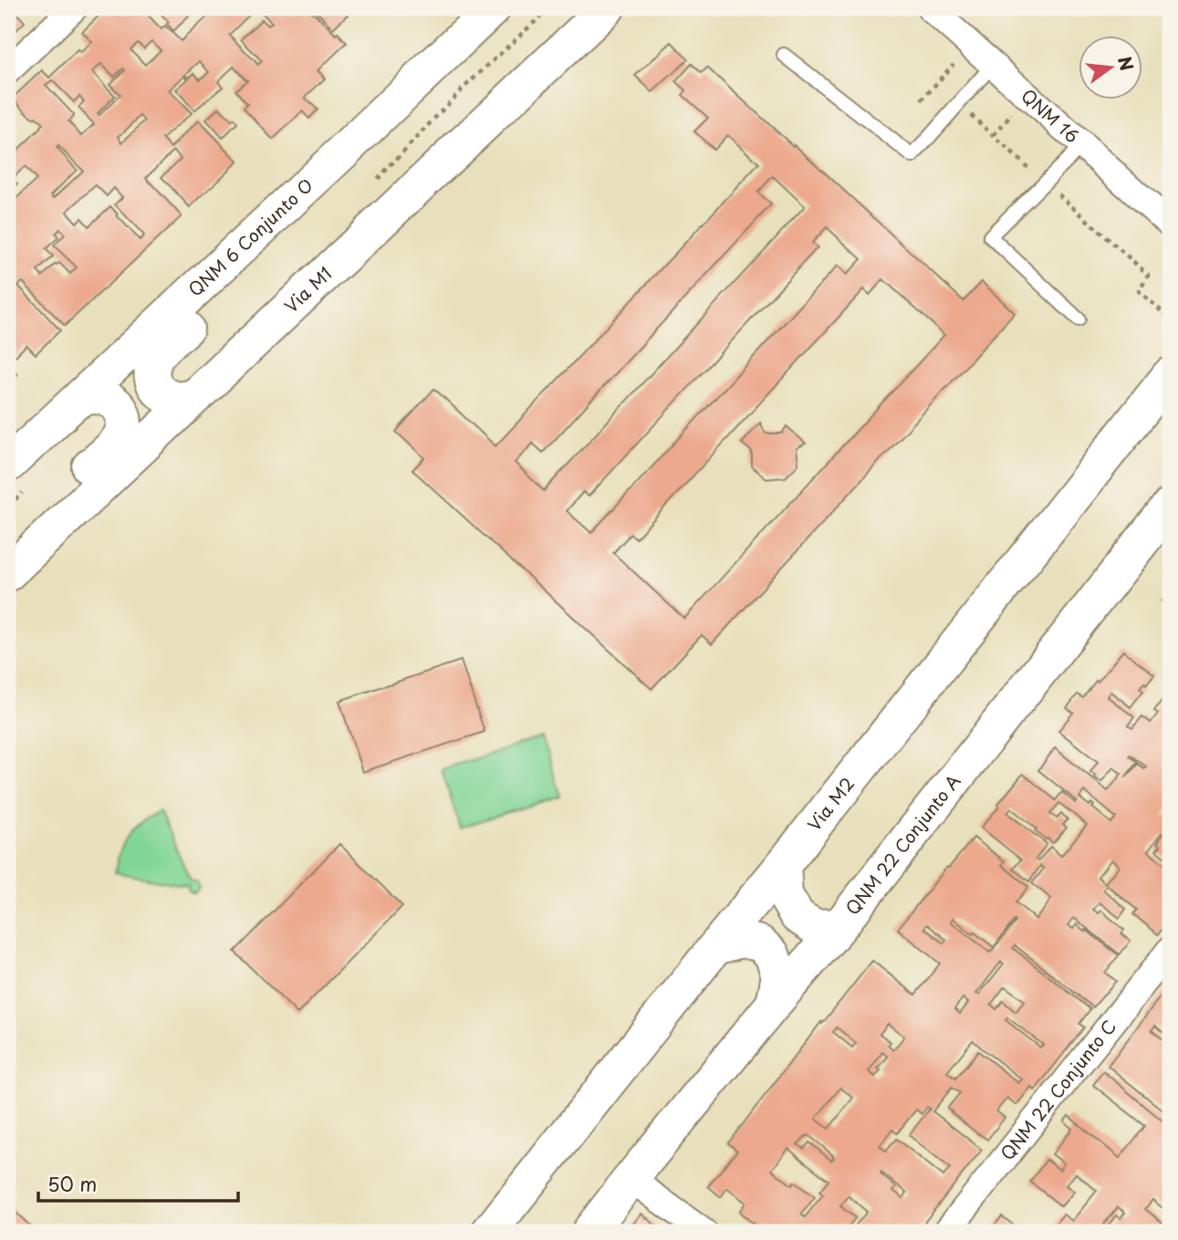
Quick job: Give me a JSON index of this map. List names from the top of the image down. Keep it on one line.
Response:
{"streets":{"main road":["QNM 6 Conjunto O","Via M1","Via M2","QNM 22 Conjunto A"],"street":["QNM 16","QNM 22 Conjunto C"]},"scale_bar":"50 m","north":"right"}
